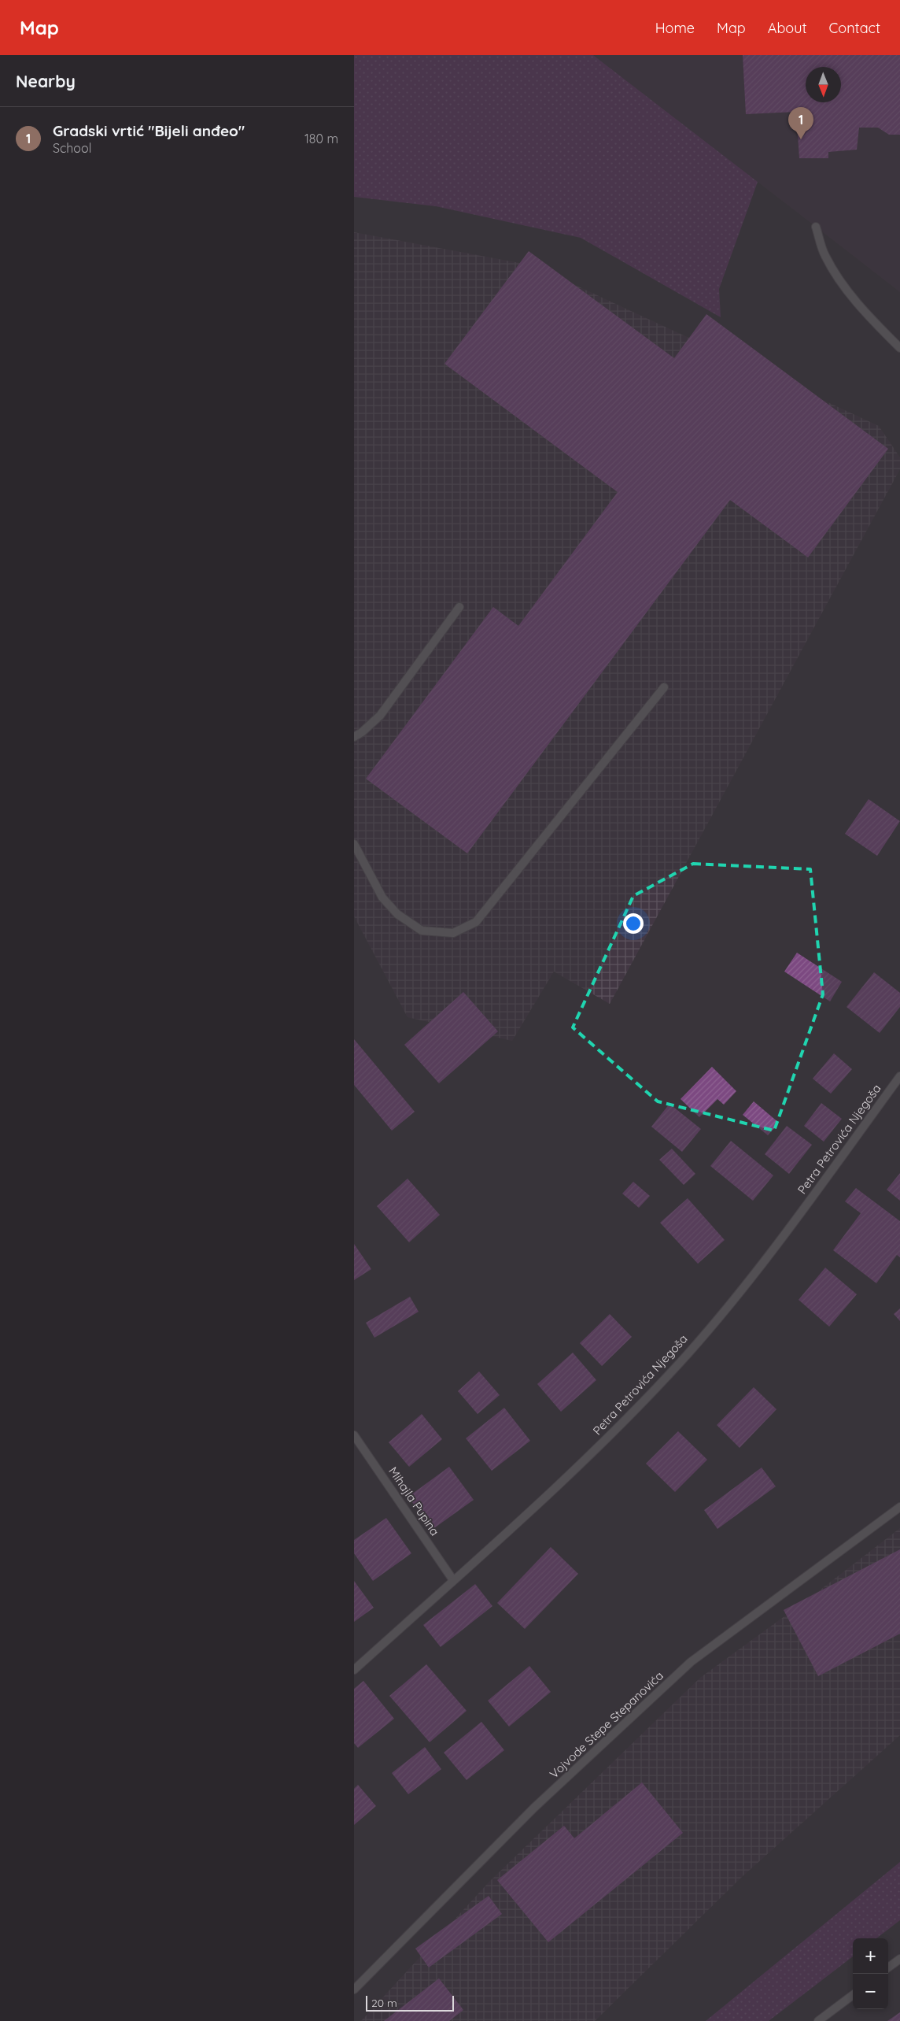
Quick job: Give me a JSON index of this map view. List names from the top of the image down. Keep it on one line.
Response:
{"streets":{"street":["Petra Petrovića Njegoša","Mihajla Pupina","Vojvode Stepe Stepanovića"]},"crossings":[["Petra Petrovića Njegoša","Mihajla Pupina"]],"scale_bar":"20 m","north":"bottom","page":{"header":"Map","nav":["Home","Map","About","Contact"],"heading":"Nearby","list":[{"mark":"1","name":"Gradski vrtić \"Bijeli anđeo\"","note":"School","value":"180 m"}],"pins":"1","map_buttons":["+","−"],"scale":"20 m"}}
